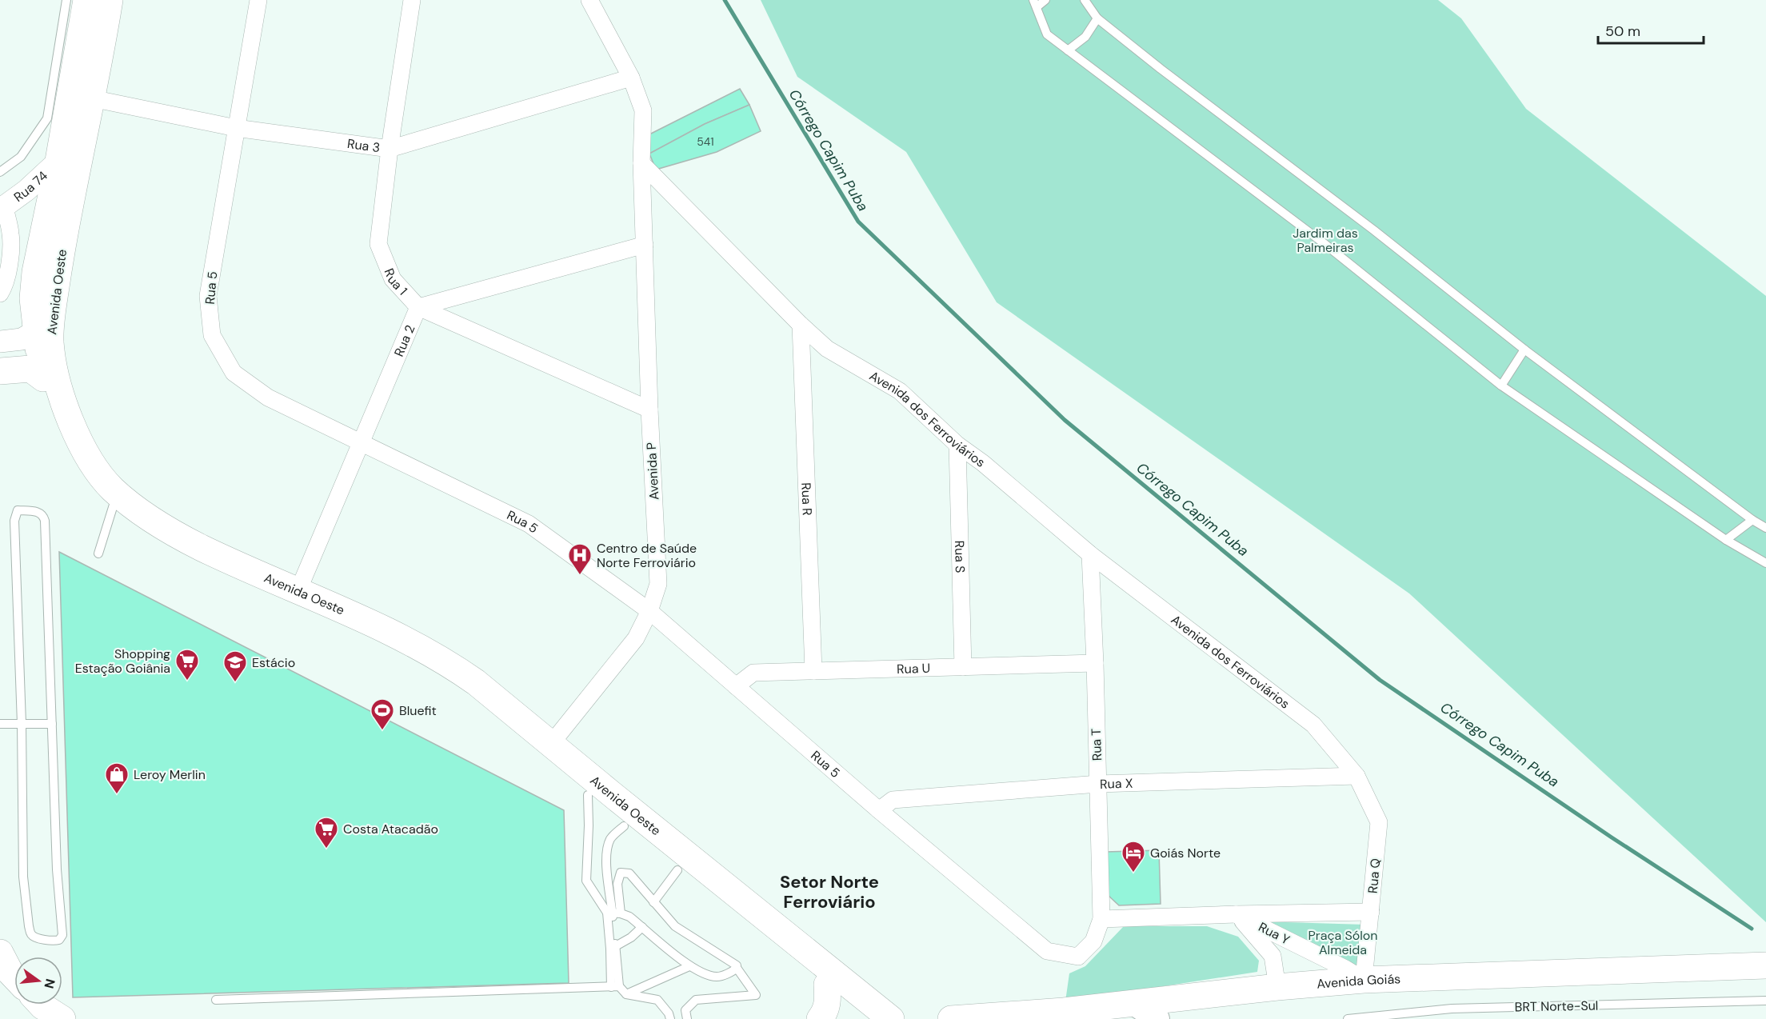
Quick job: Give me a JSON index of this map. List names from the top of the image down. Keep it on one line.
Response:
{"streets":{"main road":["Avenida Oeste","Avenida Goiás"],"street":["Rua 3","Rua 74","Rua 1","Rua 5","Rua 2","Avenida dos Ferroviários","Avenida P","Rua R","Rua S","Rua U","Rua T","Rua X","Rua Q","Rua Y"]},"crossings":[["Rua 3","Rua 1"],["Rua 3","Rua 5"],["Rua 3","Avenida Oeste"],["Rua 74","Avenida Oeste"],["Rua 1","Rua 2"],["Rua 1","Avenida P"],["Rua 5","Rua 2"],["Rua 5","Avenida P"],["Rua 5","Rua U"],["Rua 5","Rua T"],["Rua 5","Rua X"],["Avenida Oeste","Rua 2"],["Avenida Oeste","Avenida P"],["Rua 2","Avenida P"],["Avenida dos Ferroviários","Avenida P"],["Avenida dos Ferroviários","Rua R"],["Avenida dos Ferroviários","Rua S"],["Avenida dos Ferroviários","Rua T"],["Avenida dos Ferroviários","Rua X"],["Avenida dos Ferroviários","Rua Q"],["Rua R","Rua U"],["Rua S","Rua U"],["Rua U","Rua T"],["Rua T","Rua X"],["Rua T","Rua Y"],["Rua X","Rua Q"],["Rua Q","Rua Y"],["Rua Q","Avenida Goiás"],["Rua Y","Avenida Goiás"]],"districts":["Setor Norte Ferroviário"],"water":["Córrego Capim Puba"],"parks":["Jardim das Palmeiras","Praça Sólon Almeida"],"places":{"hospital":["Centro de Saúde Norte Ferroviário"],"supermarket":["Shopping Estação Goiânia","Costa Atacadão"],"school or university":["Estácio"],"sports":["Bluefit"],"shop":["Leroy Merlin"],"hotel":["Goiás Norte"]},"house_numbers":["541"],"scale_bar":"50 m","north":"right"}
